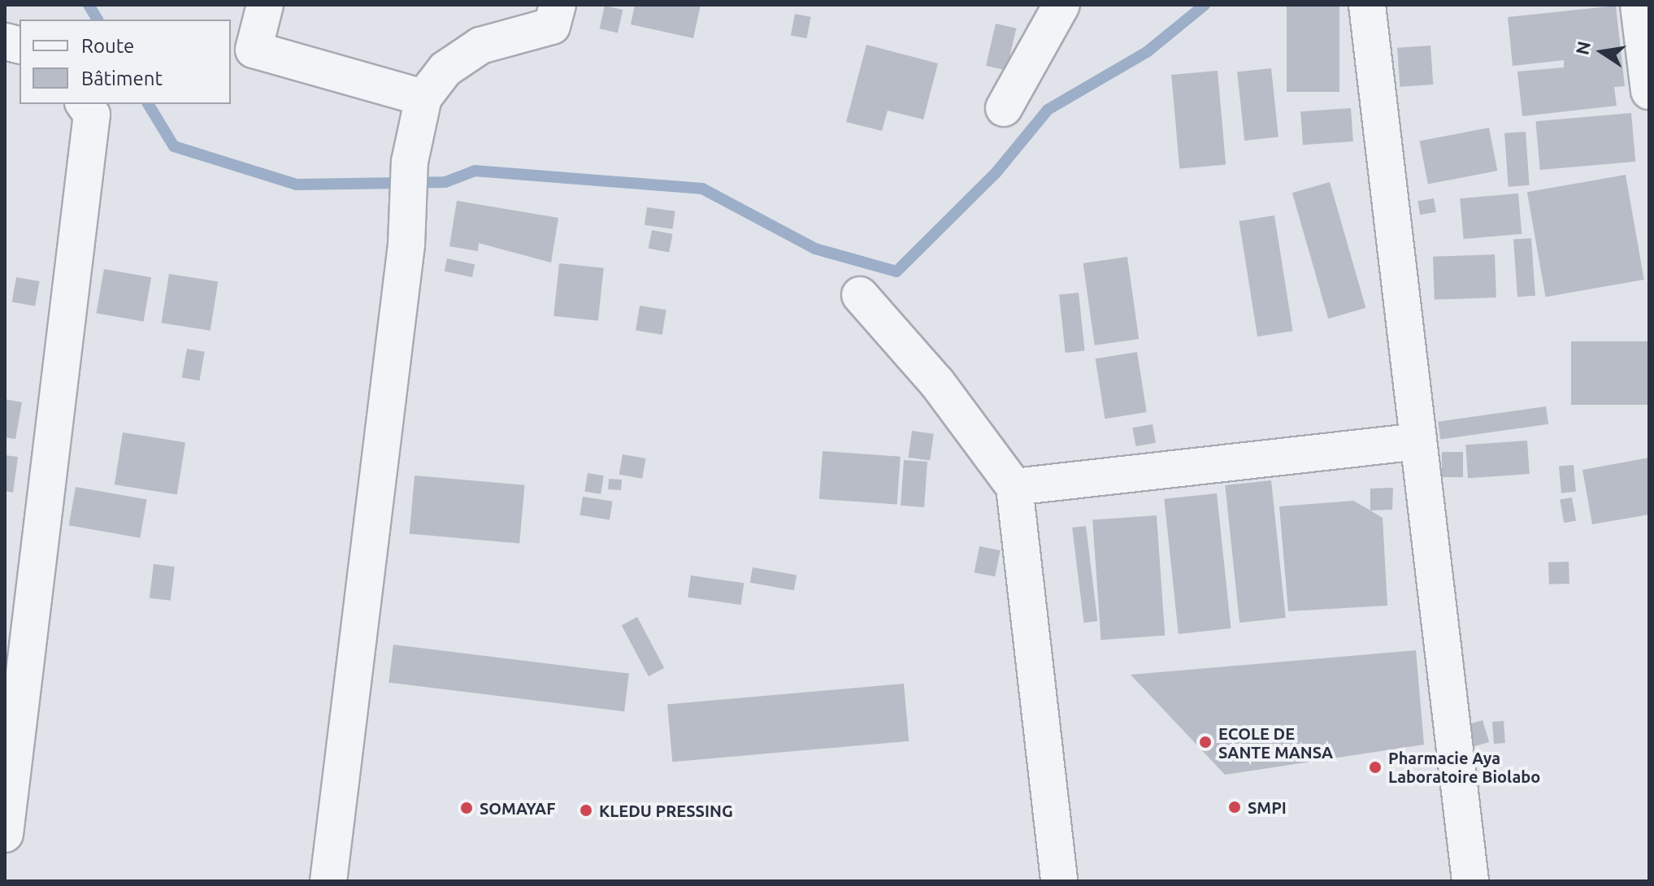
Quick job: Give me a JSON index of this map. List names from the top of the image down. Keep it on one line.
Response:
{"places":["ECOLE DE SANTE MANSA","Pharmacie Aya Laboratoire Biolabo","SMPI","SOMAYAF","KLEDU PRESSING"],"legend":["Route","Bâtiment"],"north":"left"}
